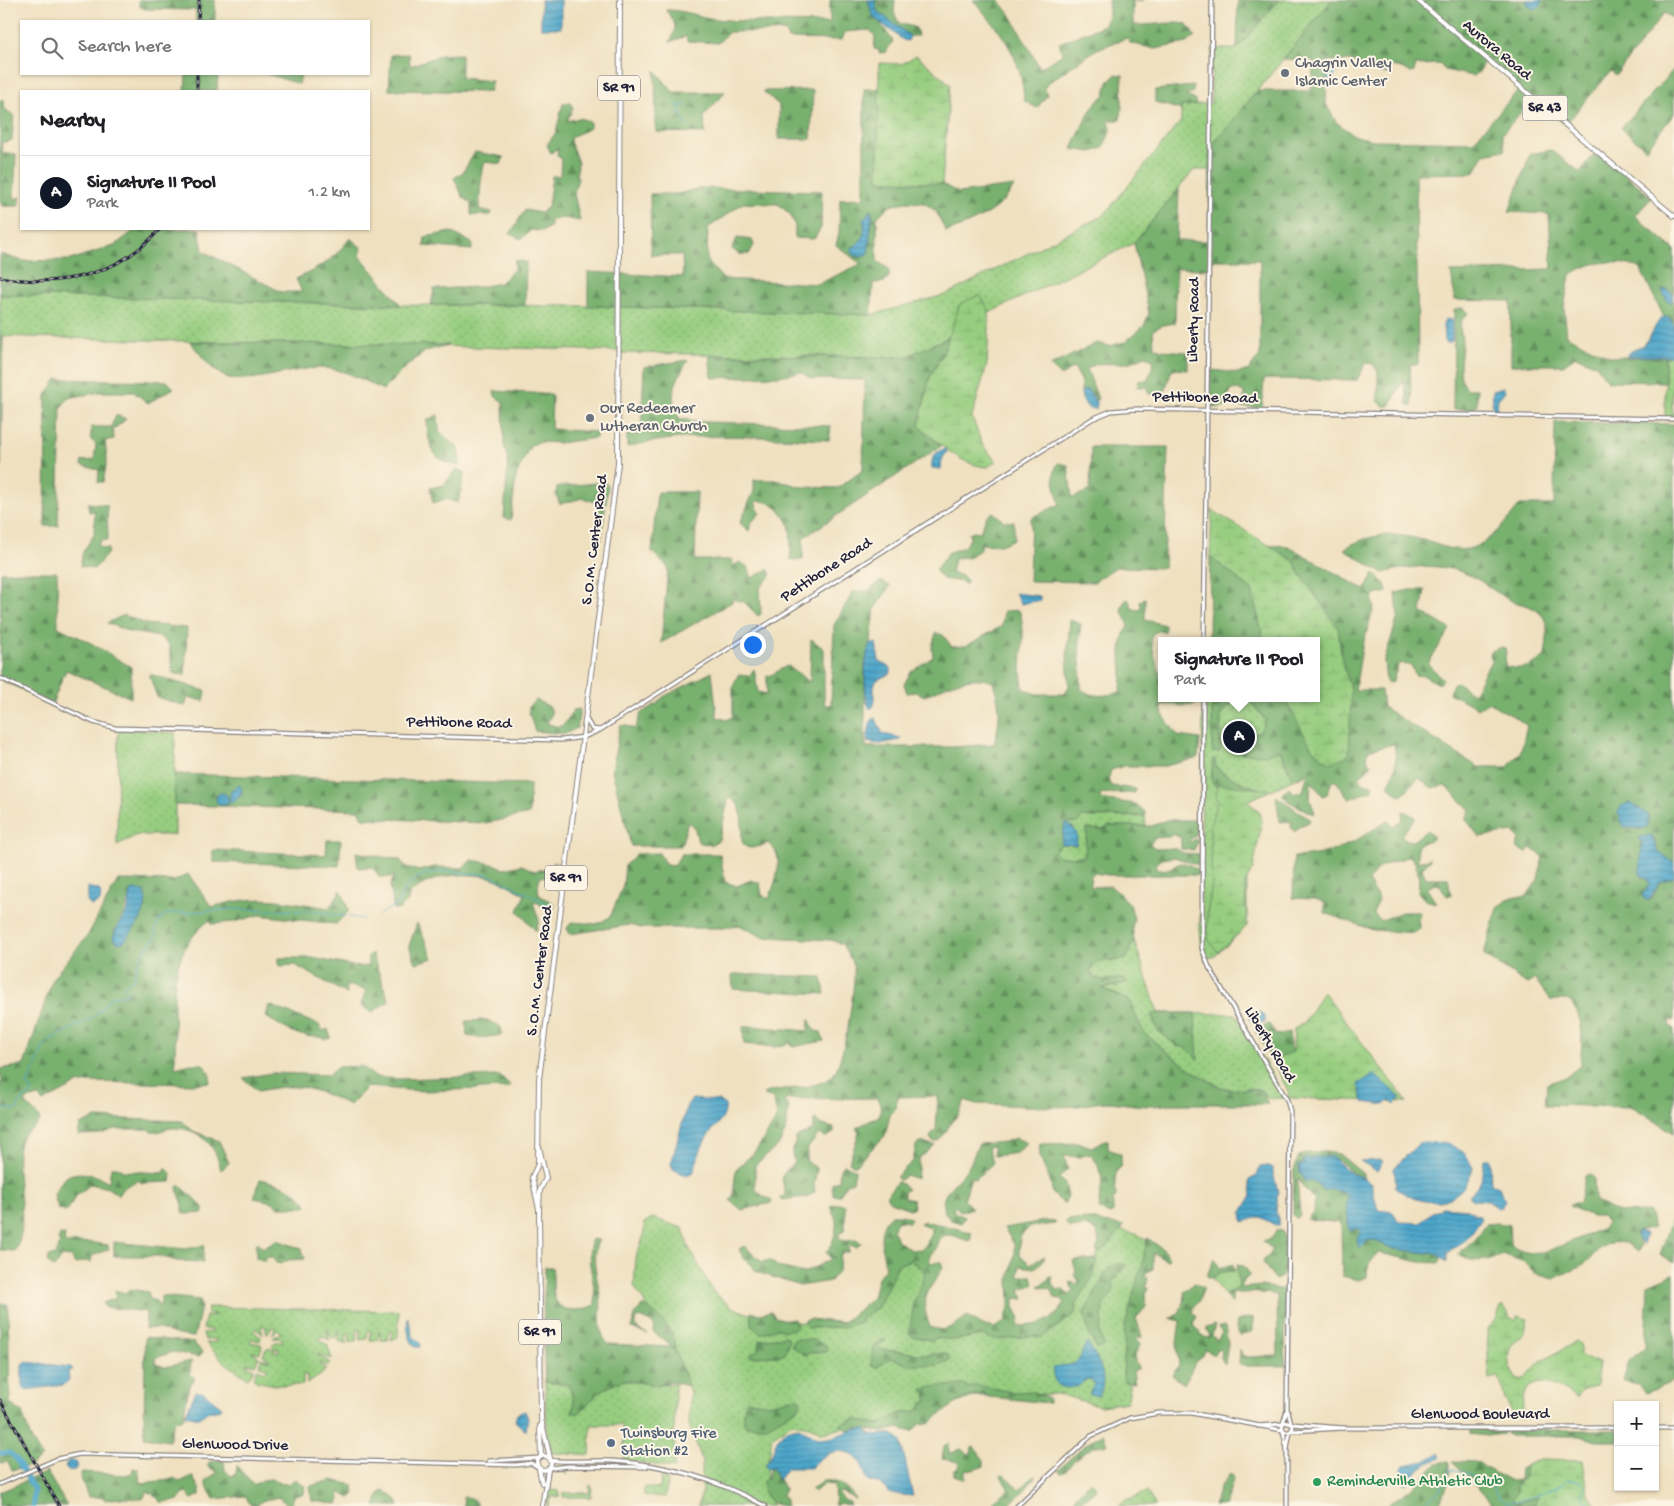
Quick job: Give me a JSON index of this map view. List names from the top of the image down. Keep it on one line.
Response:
{"streets":{"main road":["Aurora Road","SR 91","SR 43","S.O.M. Center Road"],"street":["Liberty Road","Pettibone Road","Glenwood Boulevard","Glenwood Drive"]},"crossings":[["SR 91","S.O.M. Center Road"],["SR 91","Glenwood Drive"],["Liberty Road","Pettibone Road"],["Liberty Road","Glenwood Boulevard"],["Pettibone Road","S.O.M. Center Road"]],"places":["Chagrin Valley Islamic Center","Our Redeemer Lutheran Church","Twinsburg Fire Station #2","Reminderville Athletic Club"],"page":{"search":"Search here","heading":"Nearby","list":[{"mark":"A","name":"Signature II Pool","note":"Park","value":"1.2 km"}],"popup":["Signature II Pool","Park"],"pins":"A","map_buttons":["+","−"]}}
